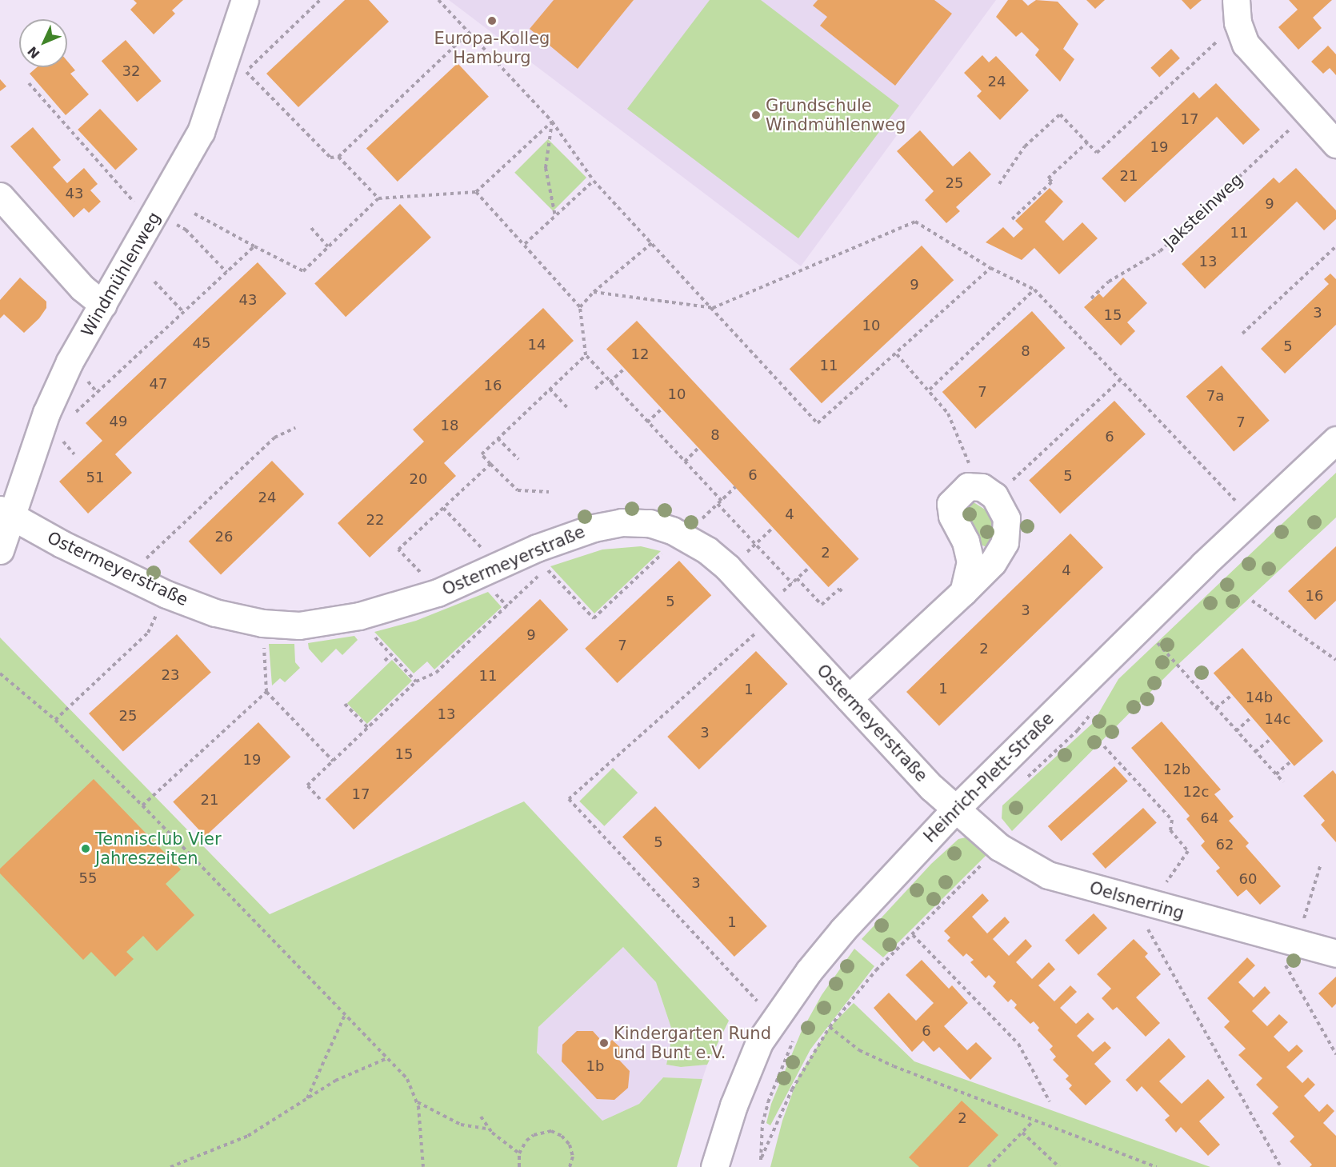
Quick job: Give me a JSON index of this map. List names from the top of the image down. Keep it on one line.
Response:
{"streets":{"street":["Windmühlenweg","Ostermeyerstraße","Heinrich-Plett-Straße","Oelsnerring"],"path":["Jaksteinweg"]},"crossings":[["Windmühlenweg","Ostermeyerstraße"],["Ostermeyerstraße","Heinrich-Plett-Straße"],["Ostermeyerstraße","Oelsnerring"],["Heinrich-Plett-Straße","Oelsnerring"]],"places":["Europa-Kolleg Hamburg","Grundschule Windmühlenweg","Tennisclub Vier Jahreszeiten","Kindergarten Rund und Bunt e.V."],"house_numbers":["32","24","17","19","21","25","43","9","11","13","9","43","3","15","10","45","14","5","8","12","11","47","16","7","10","7a","49","7","18","8","6","6","5","51","20","24","4","22","26","2","4","16","5","3","9","7","2","23","11","1","1","14b","13","25","14c","3","15","19","12b","12c","17","21","64","5","62","55","60","3","1","6","1b","2"],"north":"bottom left"}
